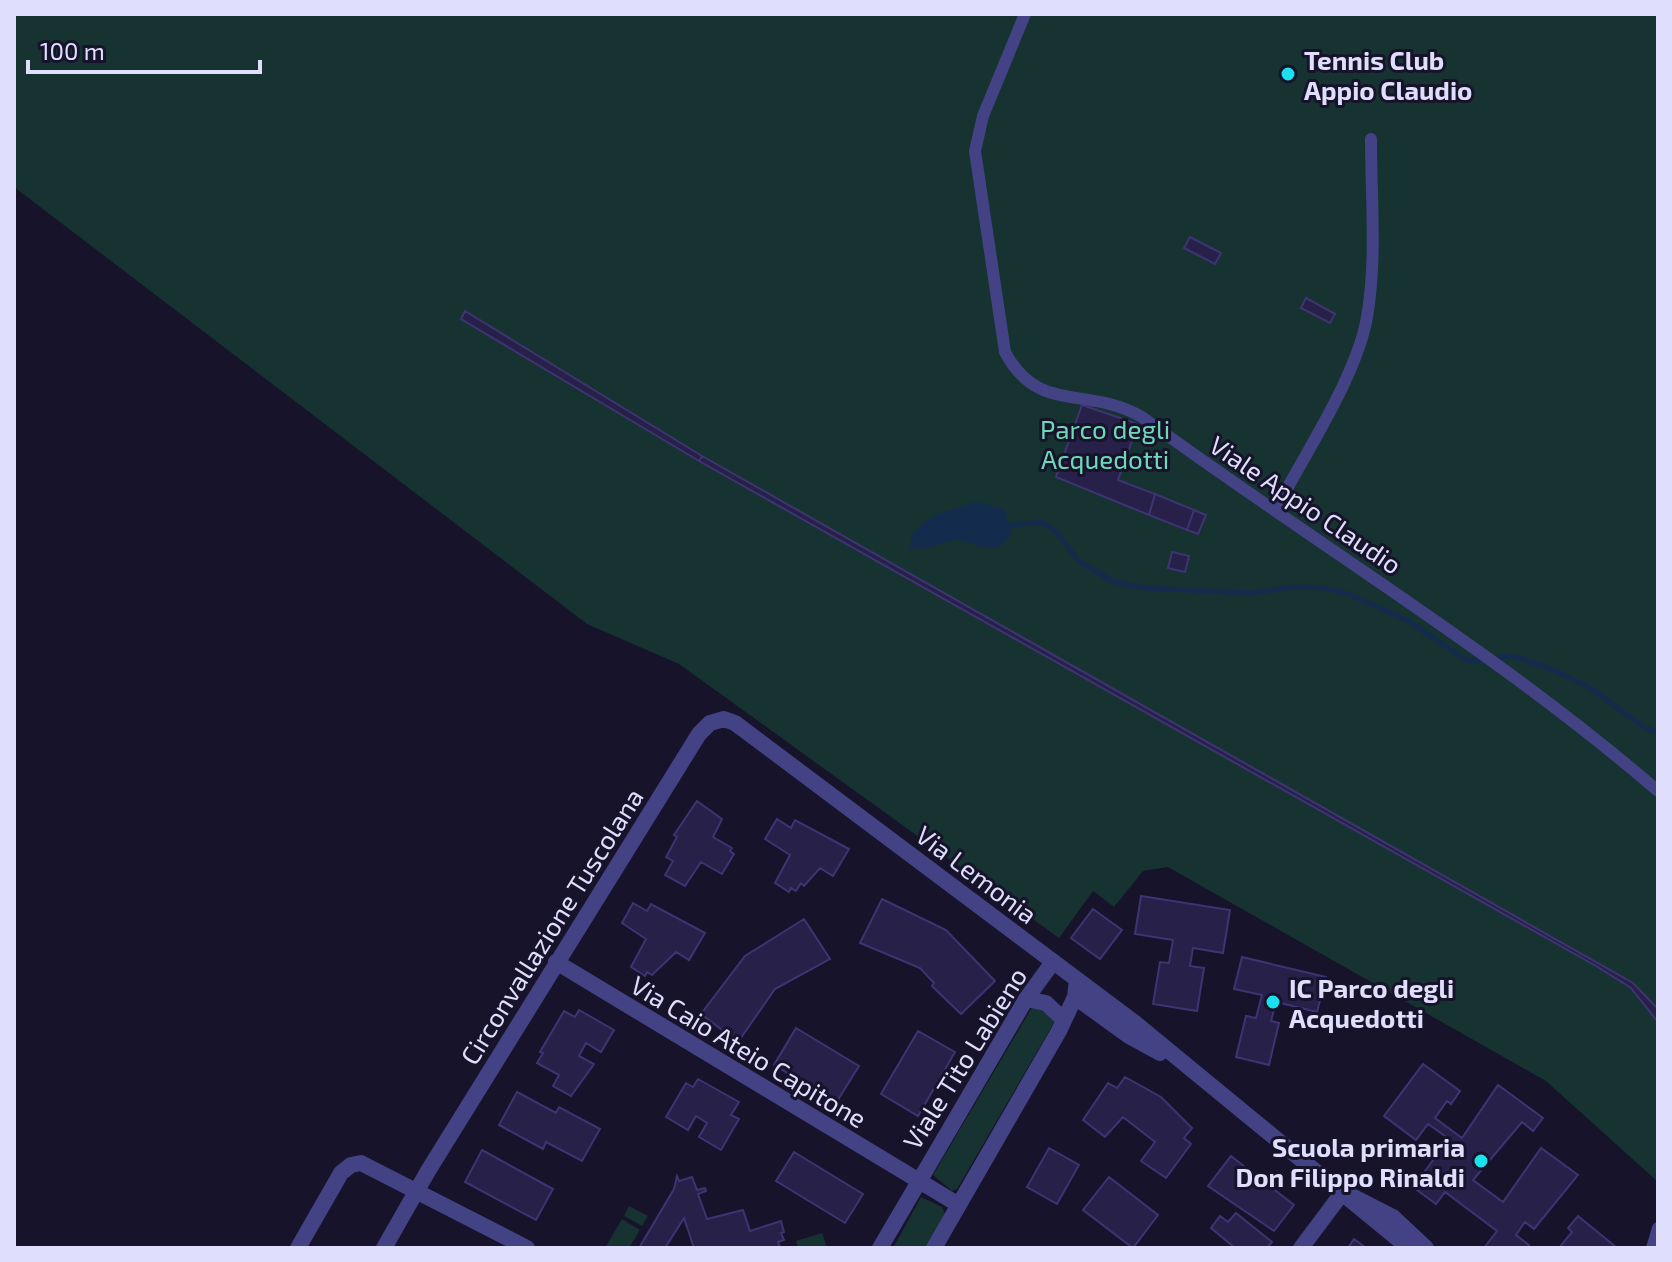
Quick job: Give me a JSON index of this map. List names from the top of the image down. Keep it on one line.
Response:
{"streets":{"street":["Viale Appio Claudio","Via Lemonia","Circonvallazione Tuscolana","Via Caio Ateio Capitone","Viale Tito Labieno"]},"crossings":[["Via Lemonia","Circonvallazione Tuscolana"],["Via Lemonia","Viale Tito Labieno"],["Circonvallazione Tuscolana","Via Caio Ateio Capitone"],["Via Caio Ateio Capitone","Viale Tito Labieno"]],"parks":["Parco degli Acquedotti"],"places":["Tennis Club Appio Claudio","IC Parco degli Acquedotti","Scuola primaria Don Filippo Rinaldi"],"scale_bar":"100 m"}
